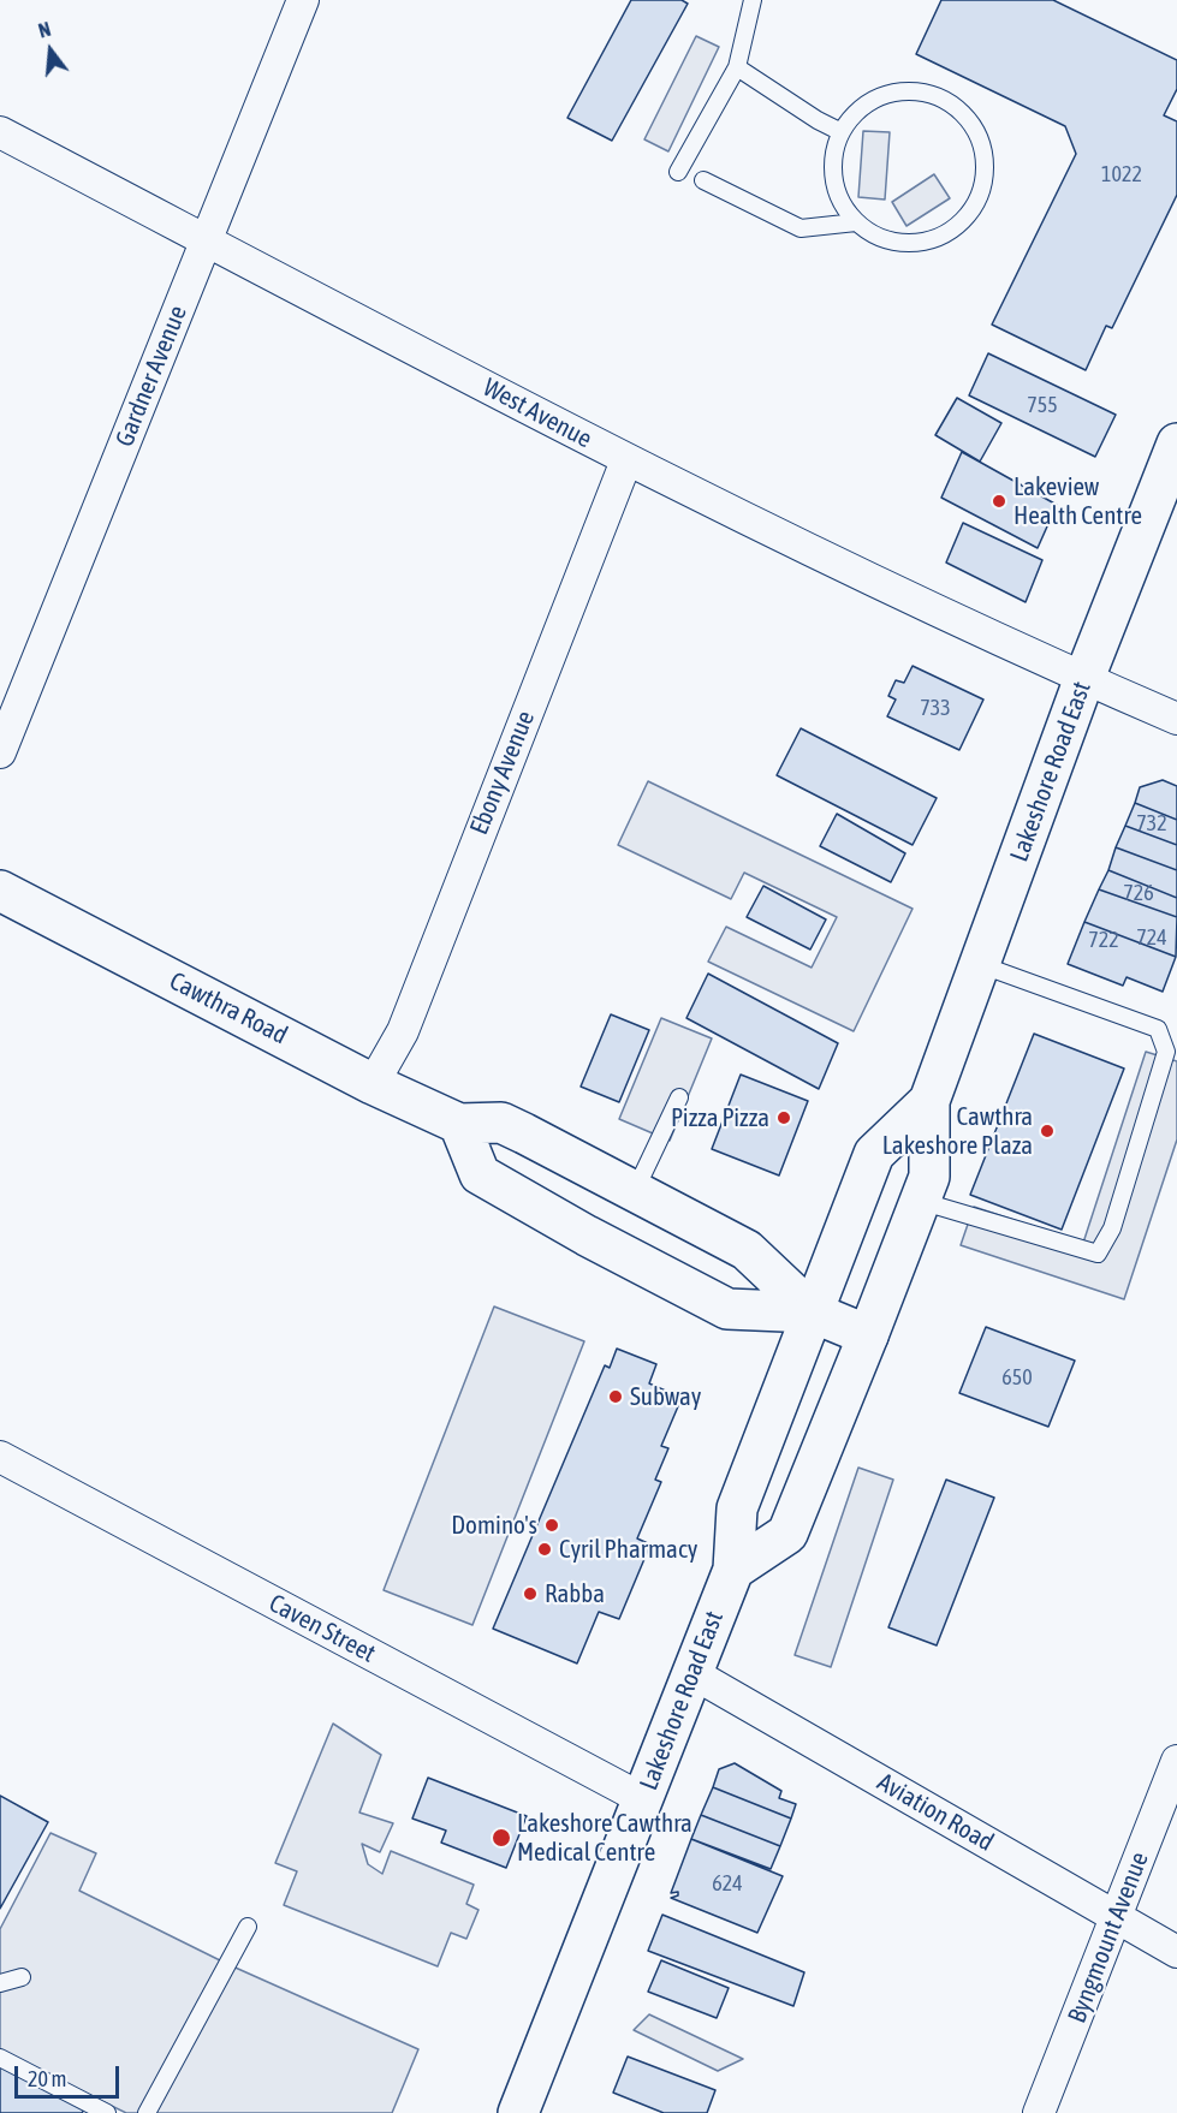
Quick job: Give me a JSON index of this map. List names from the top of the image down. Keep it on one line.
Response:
{"streets":{"main road":["Lakeshore Road East","Cawthra Road"],"street":["Gardner Avenue","West Avenue","Ebony Avenue","Caven Street","Aviation Road","Byngmount Avenue"]},"crossings":[["Gardner Avenue","West Avenue"],["West Avenue","Lakeshore Road East"],["West Avenue","Ebony Avenue"],["Lakeshore Road East","Cawthra Road"],["Lakeshore Road East","Caven Street"],["Lakeshore Road East","Aviation Road"],["Ebony Avenue","Cawthra Road"],["Aviation Road","Byngmount Avenue"]],"places":["Lakeview Health Centre","Pizza Pizza","Cawthra Lakeshore Plaza","Subway","Domino's","Cyril Pharmacy","Rabba","Lakeshore Cawthra Medical Centre"],"house_numbers":["1022","755","733","732","726","724","722","650","624"],"scale_bar":"20 m","north":"top"}
